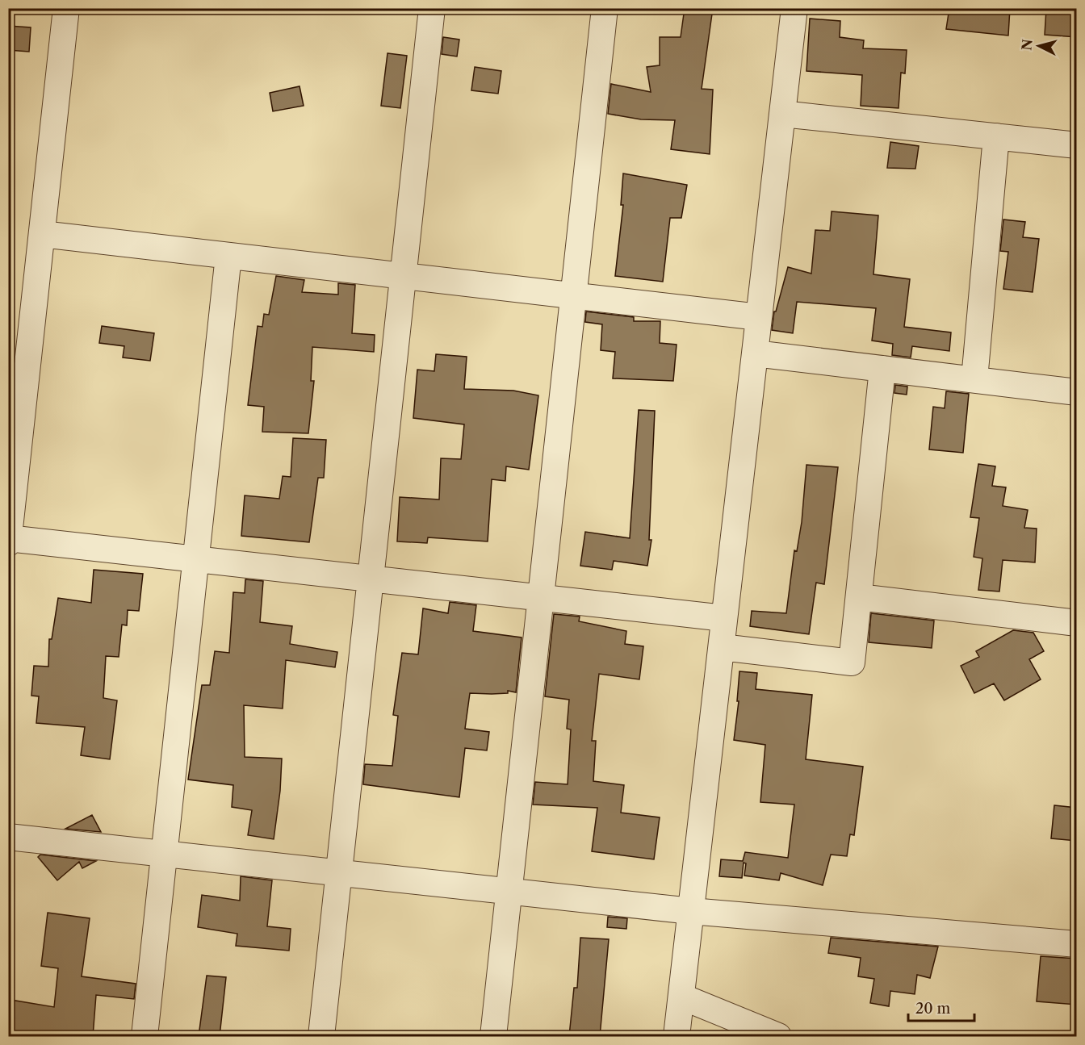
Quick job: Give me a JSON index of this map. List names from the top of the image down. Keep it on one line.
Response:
{"scale_bar":"20 m","north":"left"}
